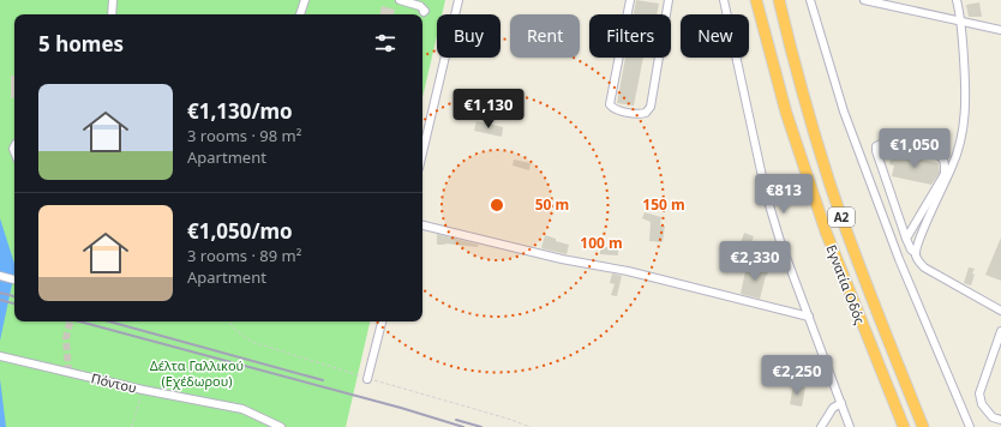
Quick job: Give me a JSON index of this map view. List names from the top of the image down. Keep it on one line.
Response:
{"streets":{"highway":["Α2","Εγνατία Οδός"],"street":["Πόντου"]},"parks":["Δέλτα Γαλλικού (Εχέδωρου)"],"page":{"chip":["Buy","Rent","Filters","New"],"heading":"5 homes","list":[{"name":"€1,130/mo","note":"3 rooms · 98 m² · Apartment"},{"name":"€1,050/mo","note":"3 rooms · 89 m² · Apartment"}],"price":["€1,130","€1,050","€813","€2,330","€2,250"]},"rings":["50 m","150 m","100 m"]}
